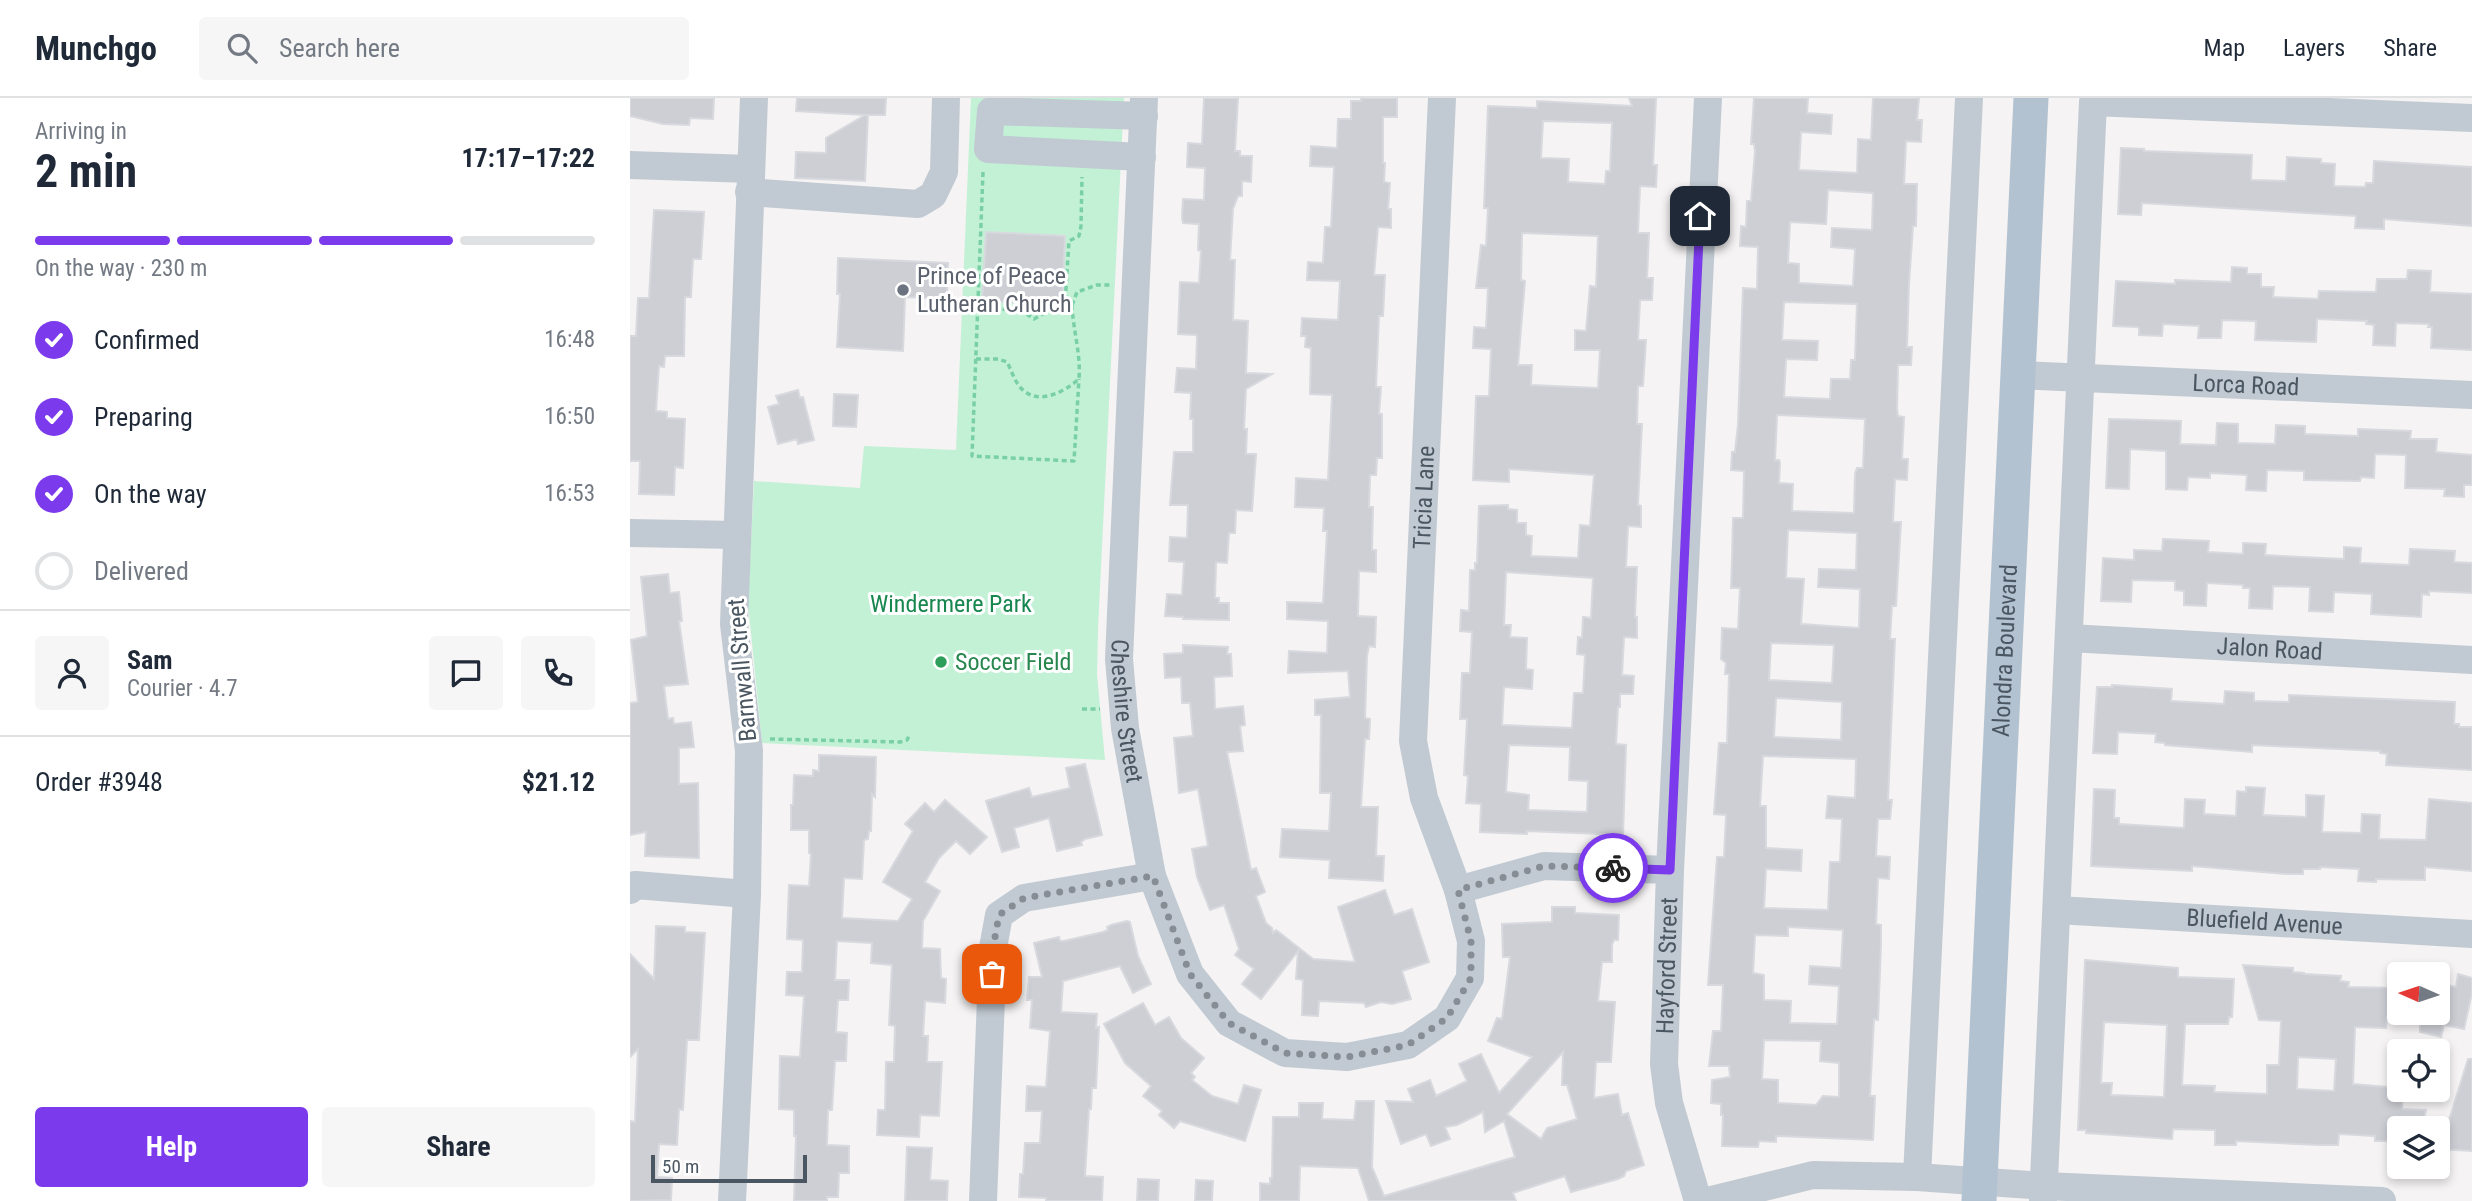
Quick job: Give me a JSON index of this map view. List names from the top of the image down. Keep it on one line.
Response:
{"streets":{"main road":["Alondra Boulevard"],"street":["Lorca Road","Tricia Lane","Jalon Road","Barnwall Street","Cheshire Street","Bluefield Avenue","Hayford Street"]},"crossings":[["Lorca Road","Alondra Boulevard"]],"parks":["Windermere Park"],"places":["Prince of Peace Lutheran Church","Soccer Field"],"scale_bar":"50 m","north":"left","page":{"header":"Munchgo","search":"Search here","nav":["Map","Layers","Share"],"heading":["2 min","Arriving in","17:17–17:22"],"panel":["Sam","Courier · 4.7","Order #3948","$21.12"],"bar":"On the way · 230 m","list":[["Confirmed","16:48"],["Preparing","16:50"],["On the way","16:53"],"Delivered"],"buttons":["Help","Share"],"scale":"50 m"}}
